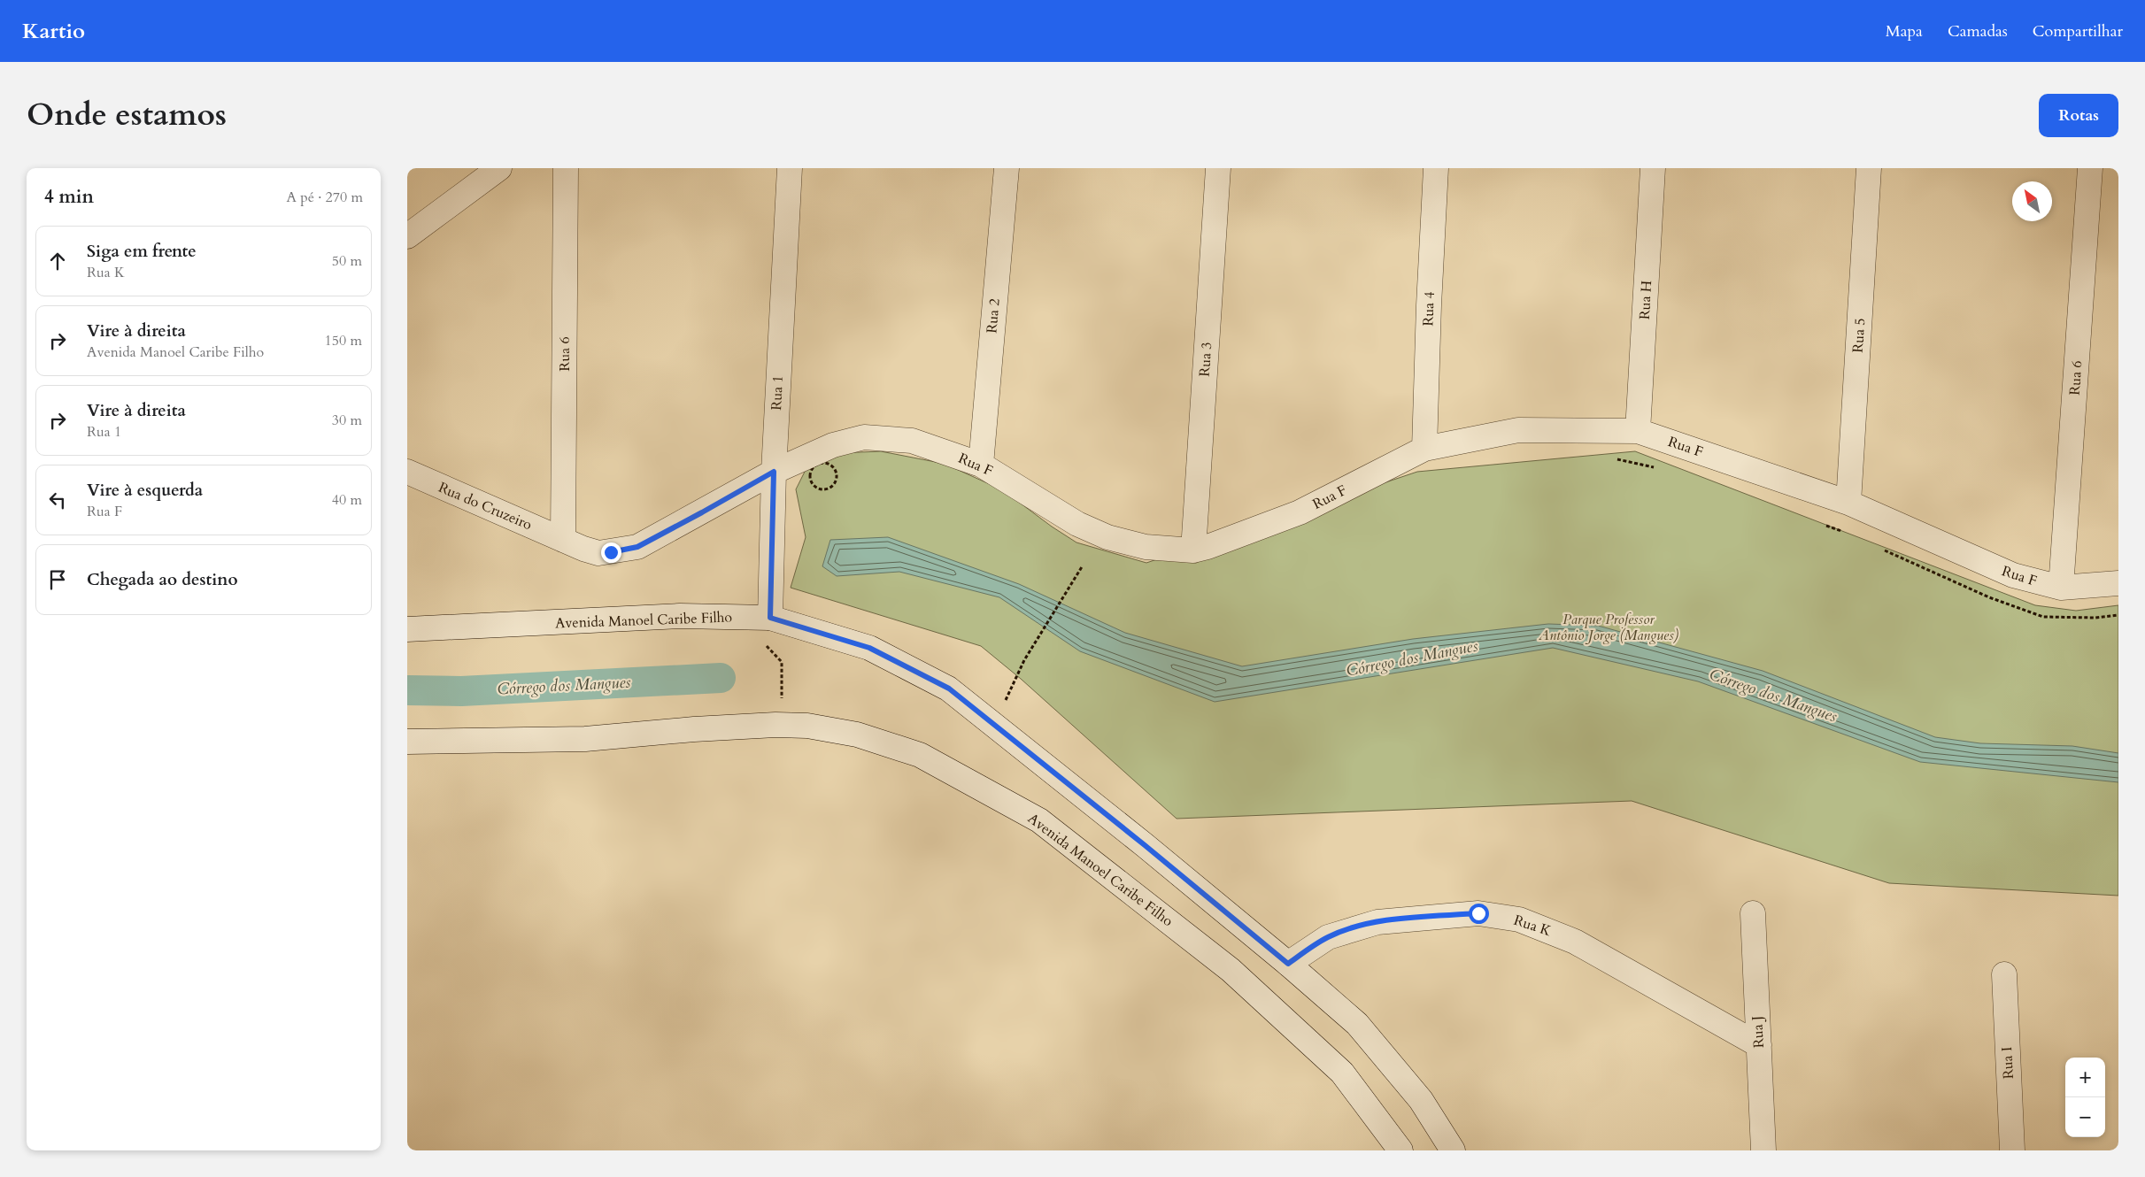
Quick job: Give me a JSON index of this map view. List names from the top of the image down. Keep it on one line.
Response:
{"streets":{"street":["Rua H","Rua 4","Rua 2","Rua 5","Rua 6","Rua 3","Rua 1","Rua F","Rua do Cruzeiro","Avenida Manoel Caribe Filho","Rua K","Rua J","Rua I"]},"crossings":[["Rua H","Rua F"],["Rua 4","Rua F"],["Rua 2","Rua F"],["Rua 5","Rua F"],["Rua 6","Rua F"],["Rua 6","Rua do Cruzeiro"],["Rua 3","Rua F"],["Rua 1","Rua F"],["Rua 1","Avenida Manoel Caribe Filho"],["Rua F","Rua do Cruzeiro"],["Avenida Manoel Caribe Filho","Rua K"],["Rua K","Rua J"]],"water":["Córrego dos Mangues"],"parks":["Parque Professor Antônio Jorge (Mangues)"],"north":"top left","page":{"header":"Kartio","nav":["Mapa","Camadas","Compartilhar"],"title":"Onde estamos","buttons":"Rotas","heading":["4 min","A pé · 270 m"],"list":[["Siga em frente","Rua K","50 m"],["Vire à direita","Avenida Manoel Caribe Filho","150 m"],["Vire à direita","Rua 1","30 m"],["Vire à esquerda","Rua F","40 m"],"Chegada ao destino"],"map_buttons":["+","−"]}}
